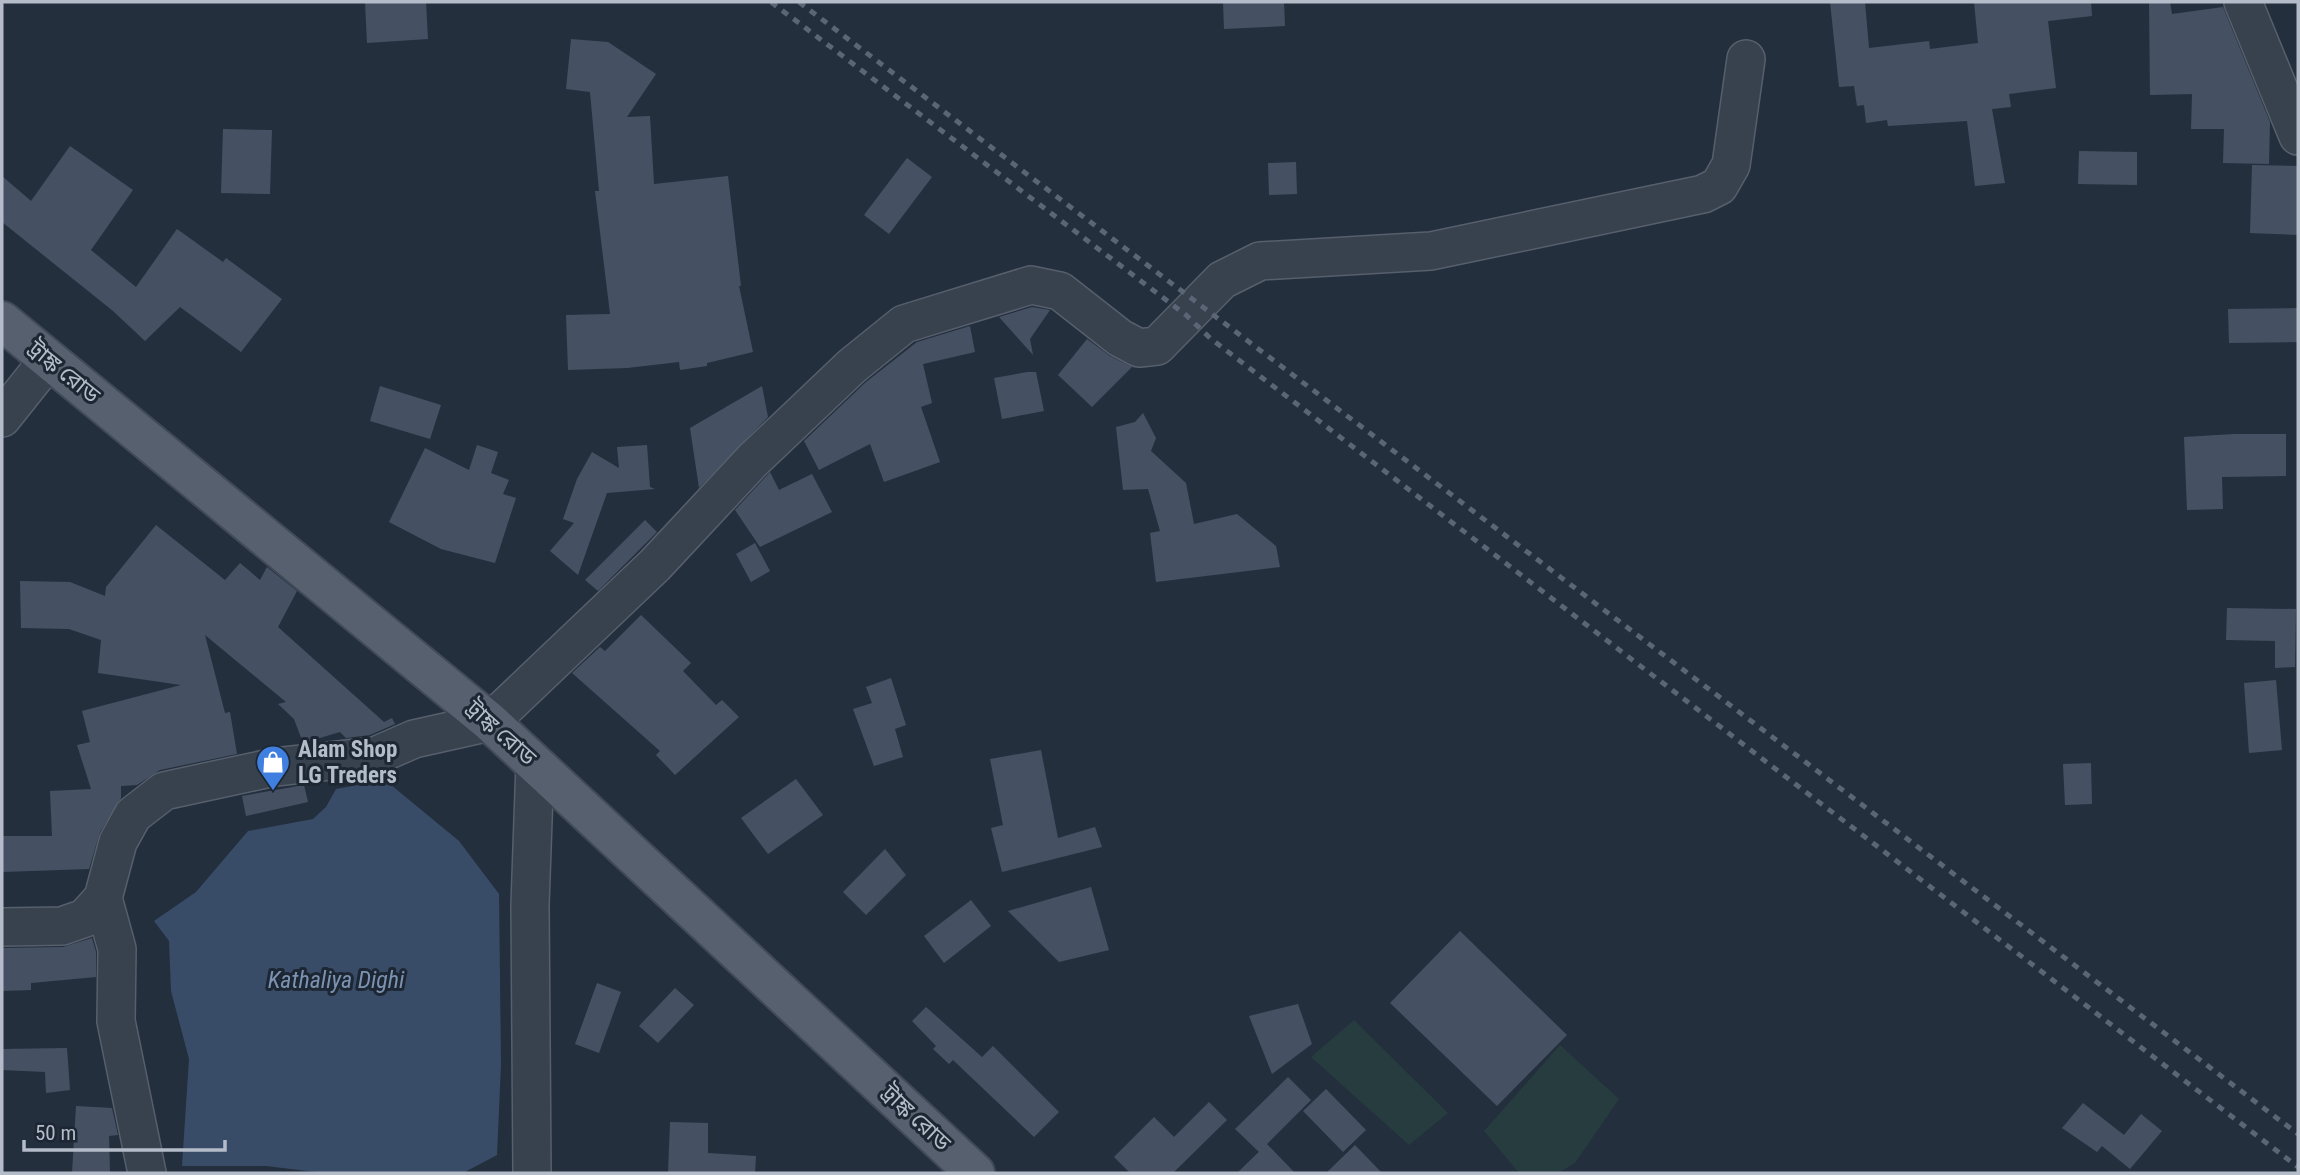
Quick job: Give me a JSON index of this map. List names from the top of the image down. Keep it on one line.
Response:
{"streets":{"main road":["ট্রাঙ্ক রোড"]},"water":["Kathaliya Dighi"],"places":{"shop":["Alam Shop LG Treders"]},"scale_bar":"50 m"}
